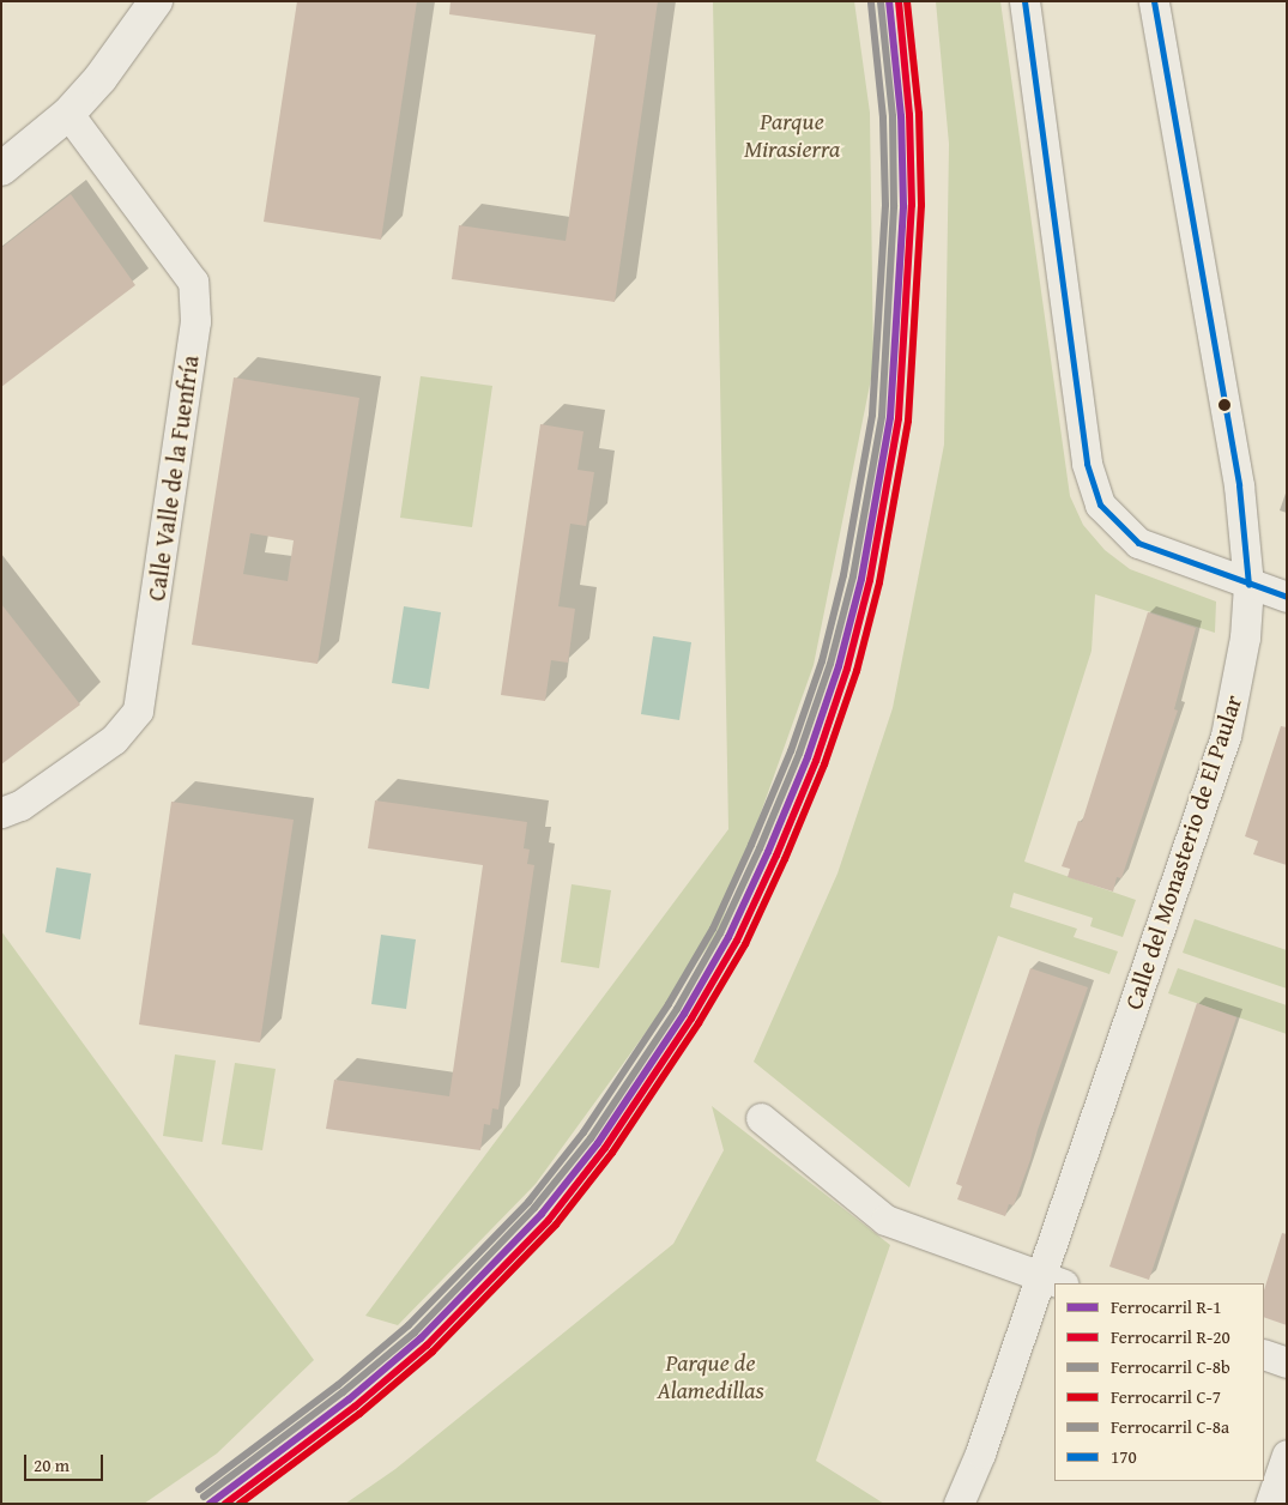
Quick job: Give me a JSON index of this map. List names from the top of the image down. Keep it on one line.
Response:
{"streets":{"street":["Calle Valle de la Fuenfría","Calle del Monasterio de El Paular"]},"parks":["Parque Mirasierra","Parque de Alamedillas"],"lines":["rail line R-1","rail line R-20","rail line C-7","transit line 170","rail line C-8b","rail line C-8a"],"legend":["Ferrocarril R-1","Ferrocarril R-20","Ferrocarril C-8b","Ferrocarril C-7","Ferrocarril C-8a","170"],"scale_bar":"20 m"}
